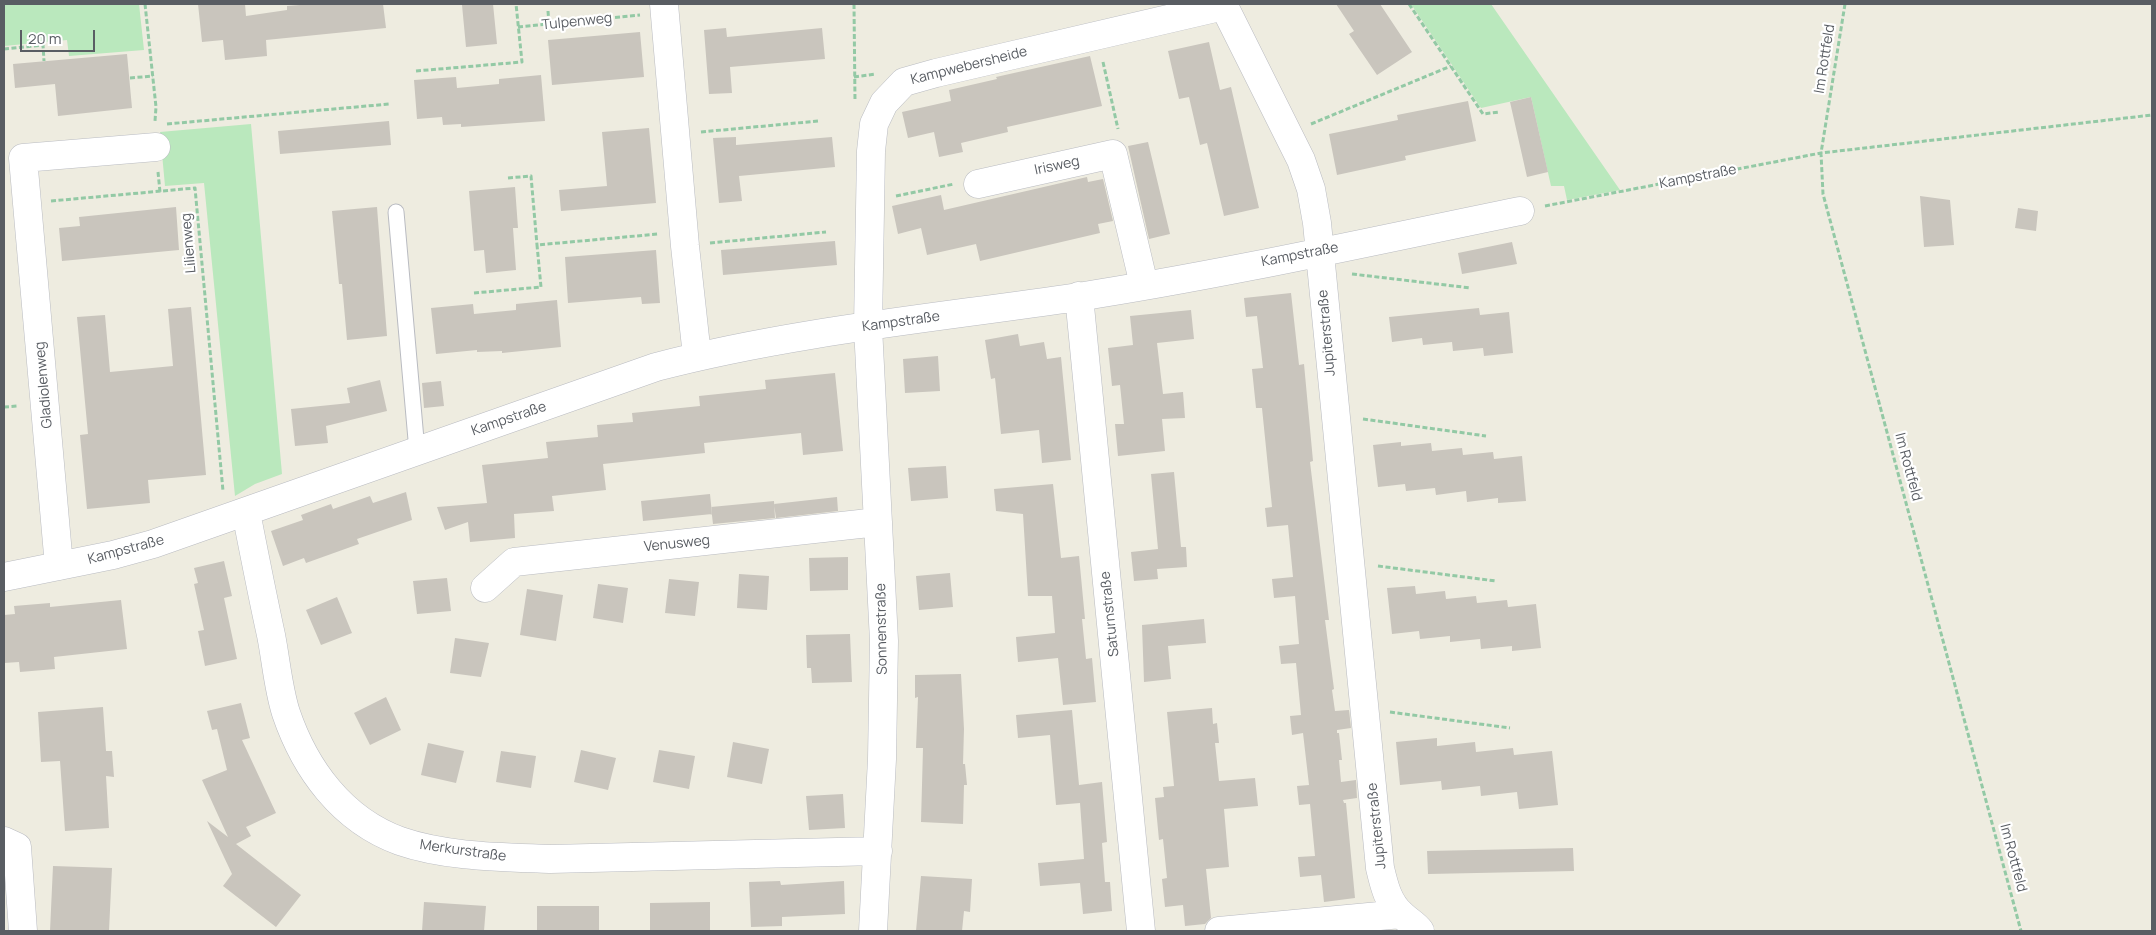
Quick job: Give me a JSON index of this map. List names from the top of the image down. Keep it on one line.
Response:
{"streets":{"street":["Kampwebersheide","Irisweg","Kampstraße","Jupiterstraße","Gladiolenweg","Venusweg","Saturnstraße","Sonnenstraße","Merkurstraße"],"path":["Tulpenweg","Im Rottfeld","Lilienweg"]},"crossings":[["Im Rottfeld","Kampstraße"],["Kampwebersheide","Kampstraße"],["Kampwebersheide","Jupiterstraße"],["Kampwebersheide","Sonnenstraße"],["Kampstraße","Lilienweg"],["Kampstraße","Jupiterstraße"],["Kampstraße","Gladiolenweg"],["Kampstraße","Saturnstraße"],["Kampstraße","Sonnenstraße"],["Kampstraße","Merkurstraße"],["Lilienweg","Merkurstraße"],["Venusweg","Sonnenstraße"],["Sonnenstraße","Merkurstraße"]],"scale_bar":"20 m"}
